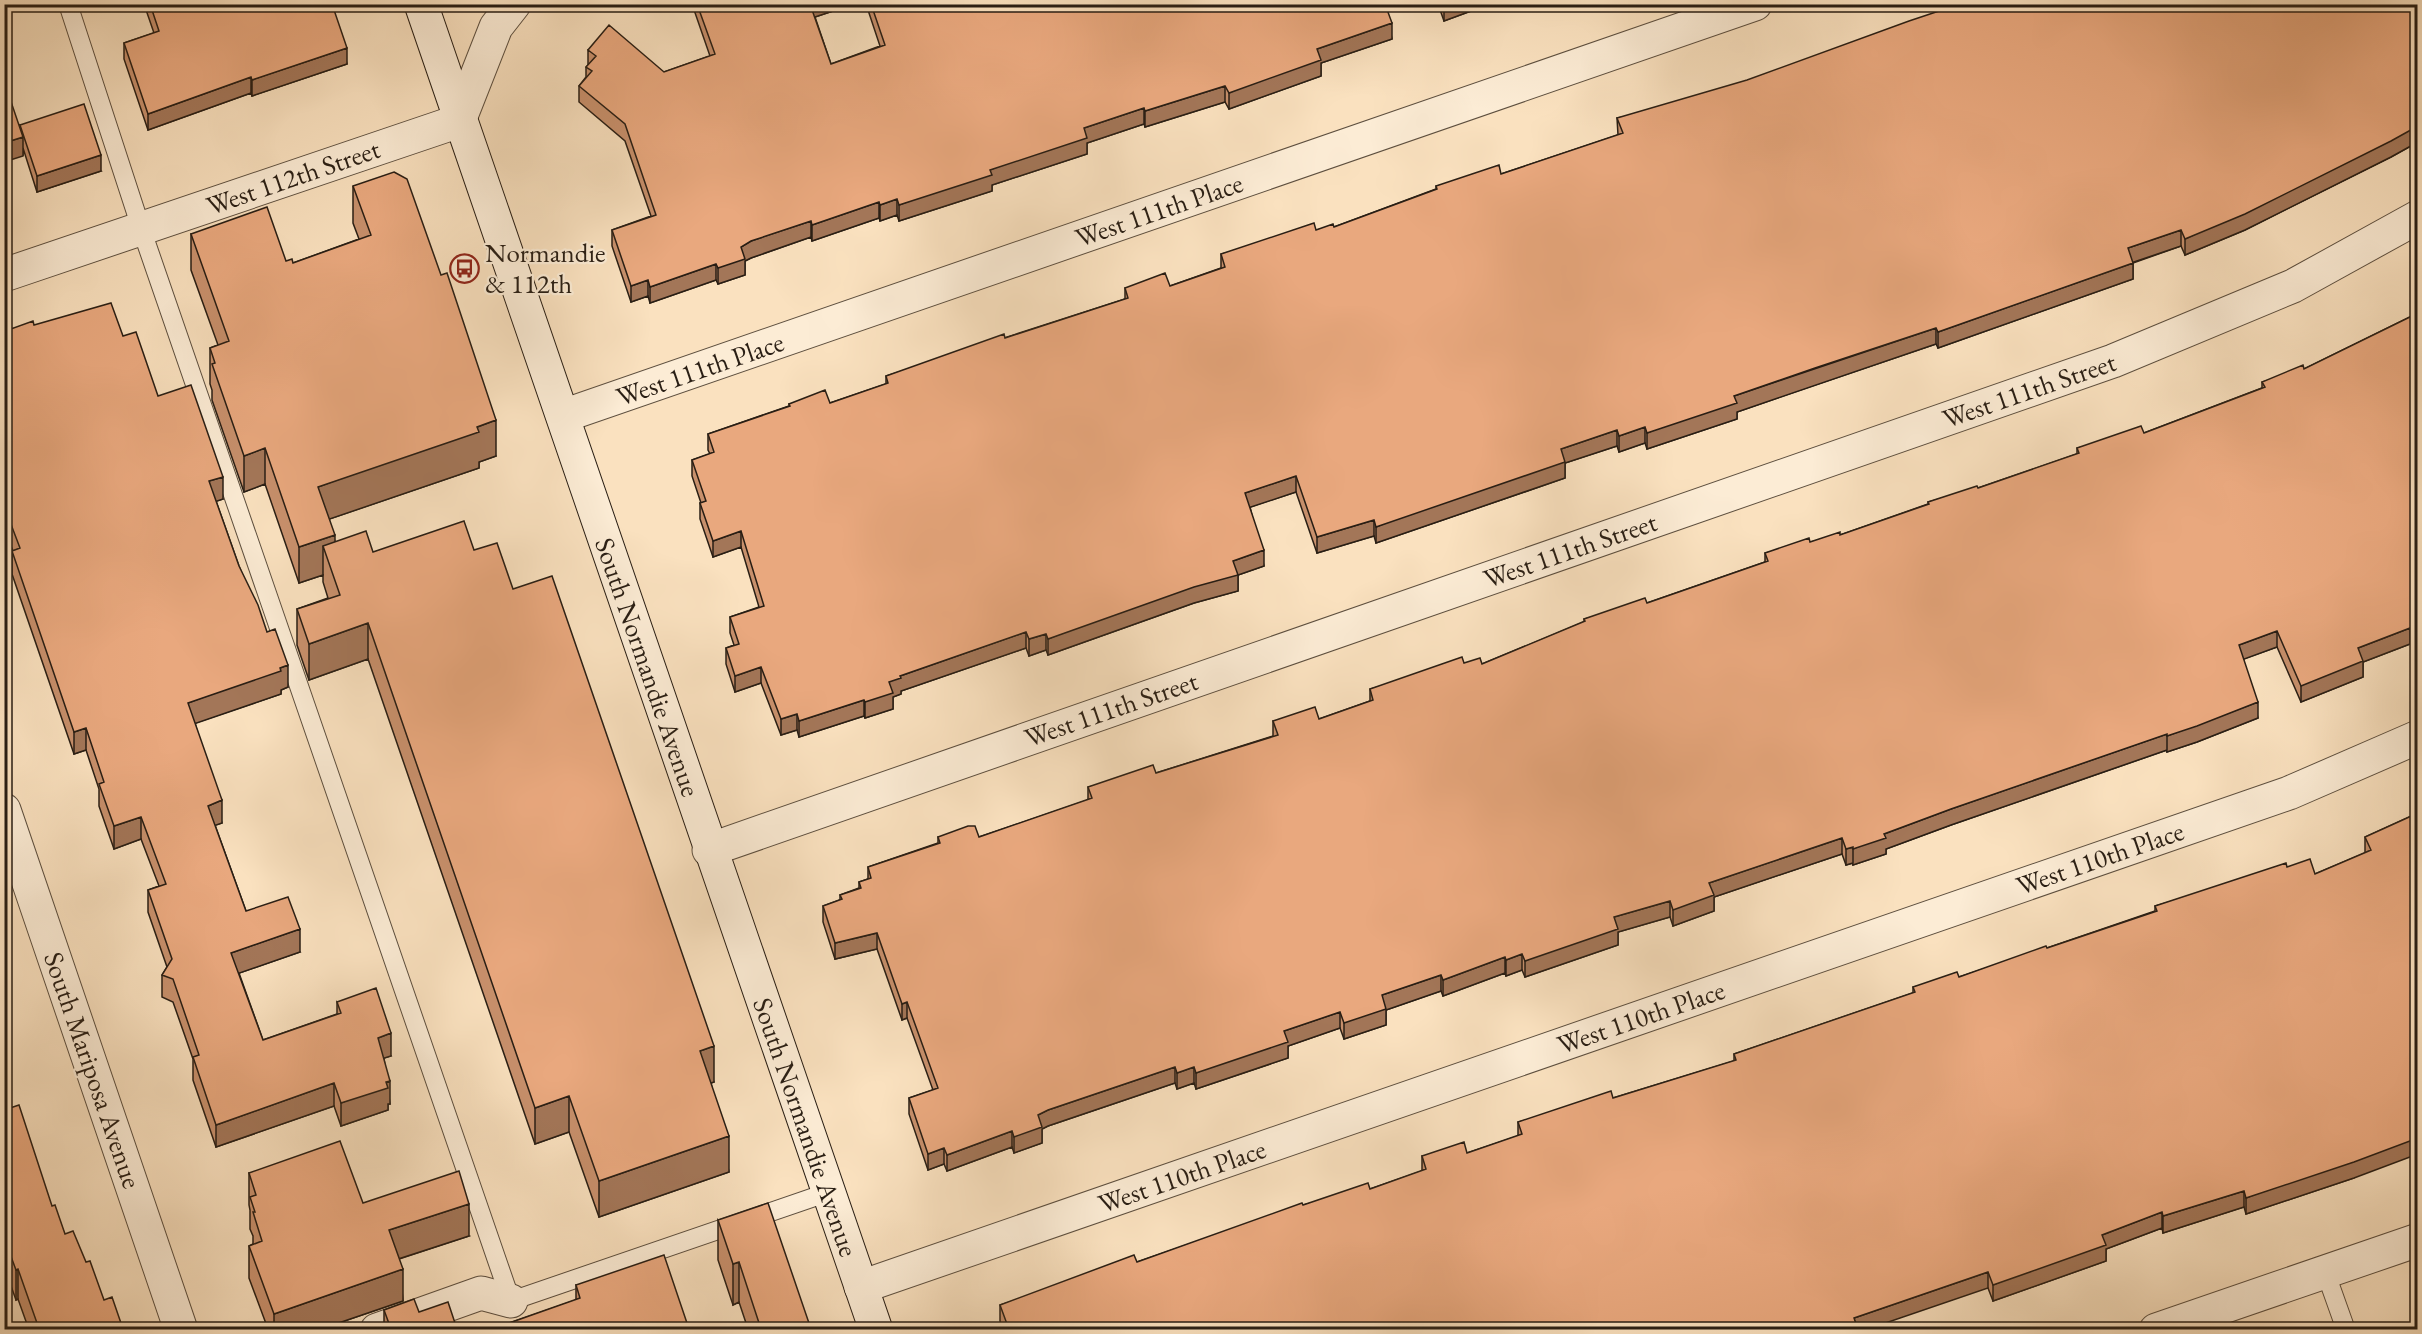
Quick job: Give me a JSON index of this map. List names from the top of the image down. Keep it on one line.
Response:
{"streets":{"street":["West 112th Street","West 111th Place","West 111th Street","South Normandie Avenue","West 110th Place","South Mariposa Avenue"]},"crossings":[["West 112th Street","South Normandie Avenue"],["West 111th Place","South Normandie Avenue"],["West 111th Street","South Normandie Avenue"],["South Normandie Avenue","West 110th Place"]],"places":{"bus stop":["Normandie & 112th"]}}
